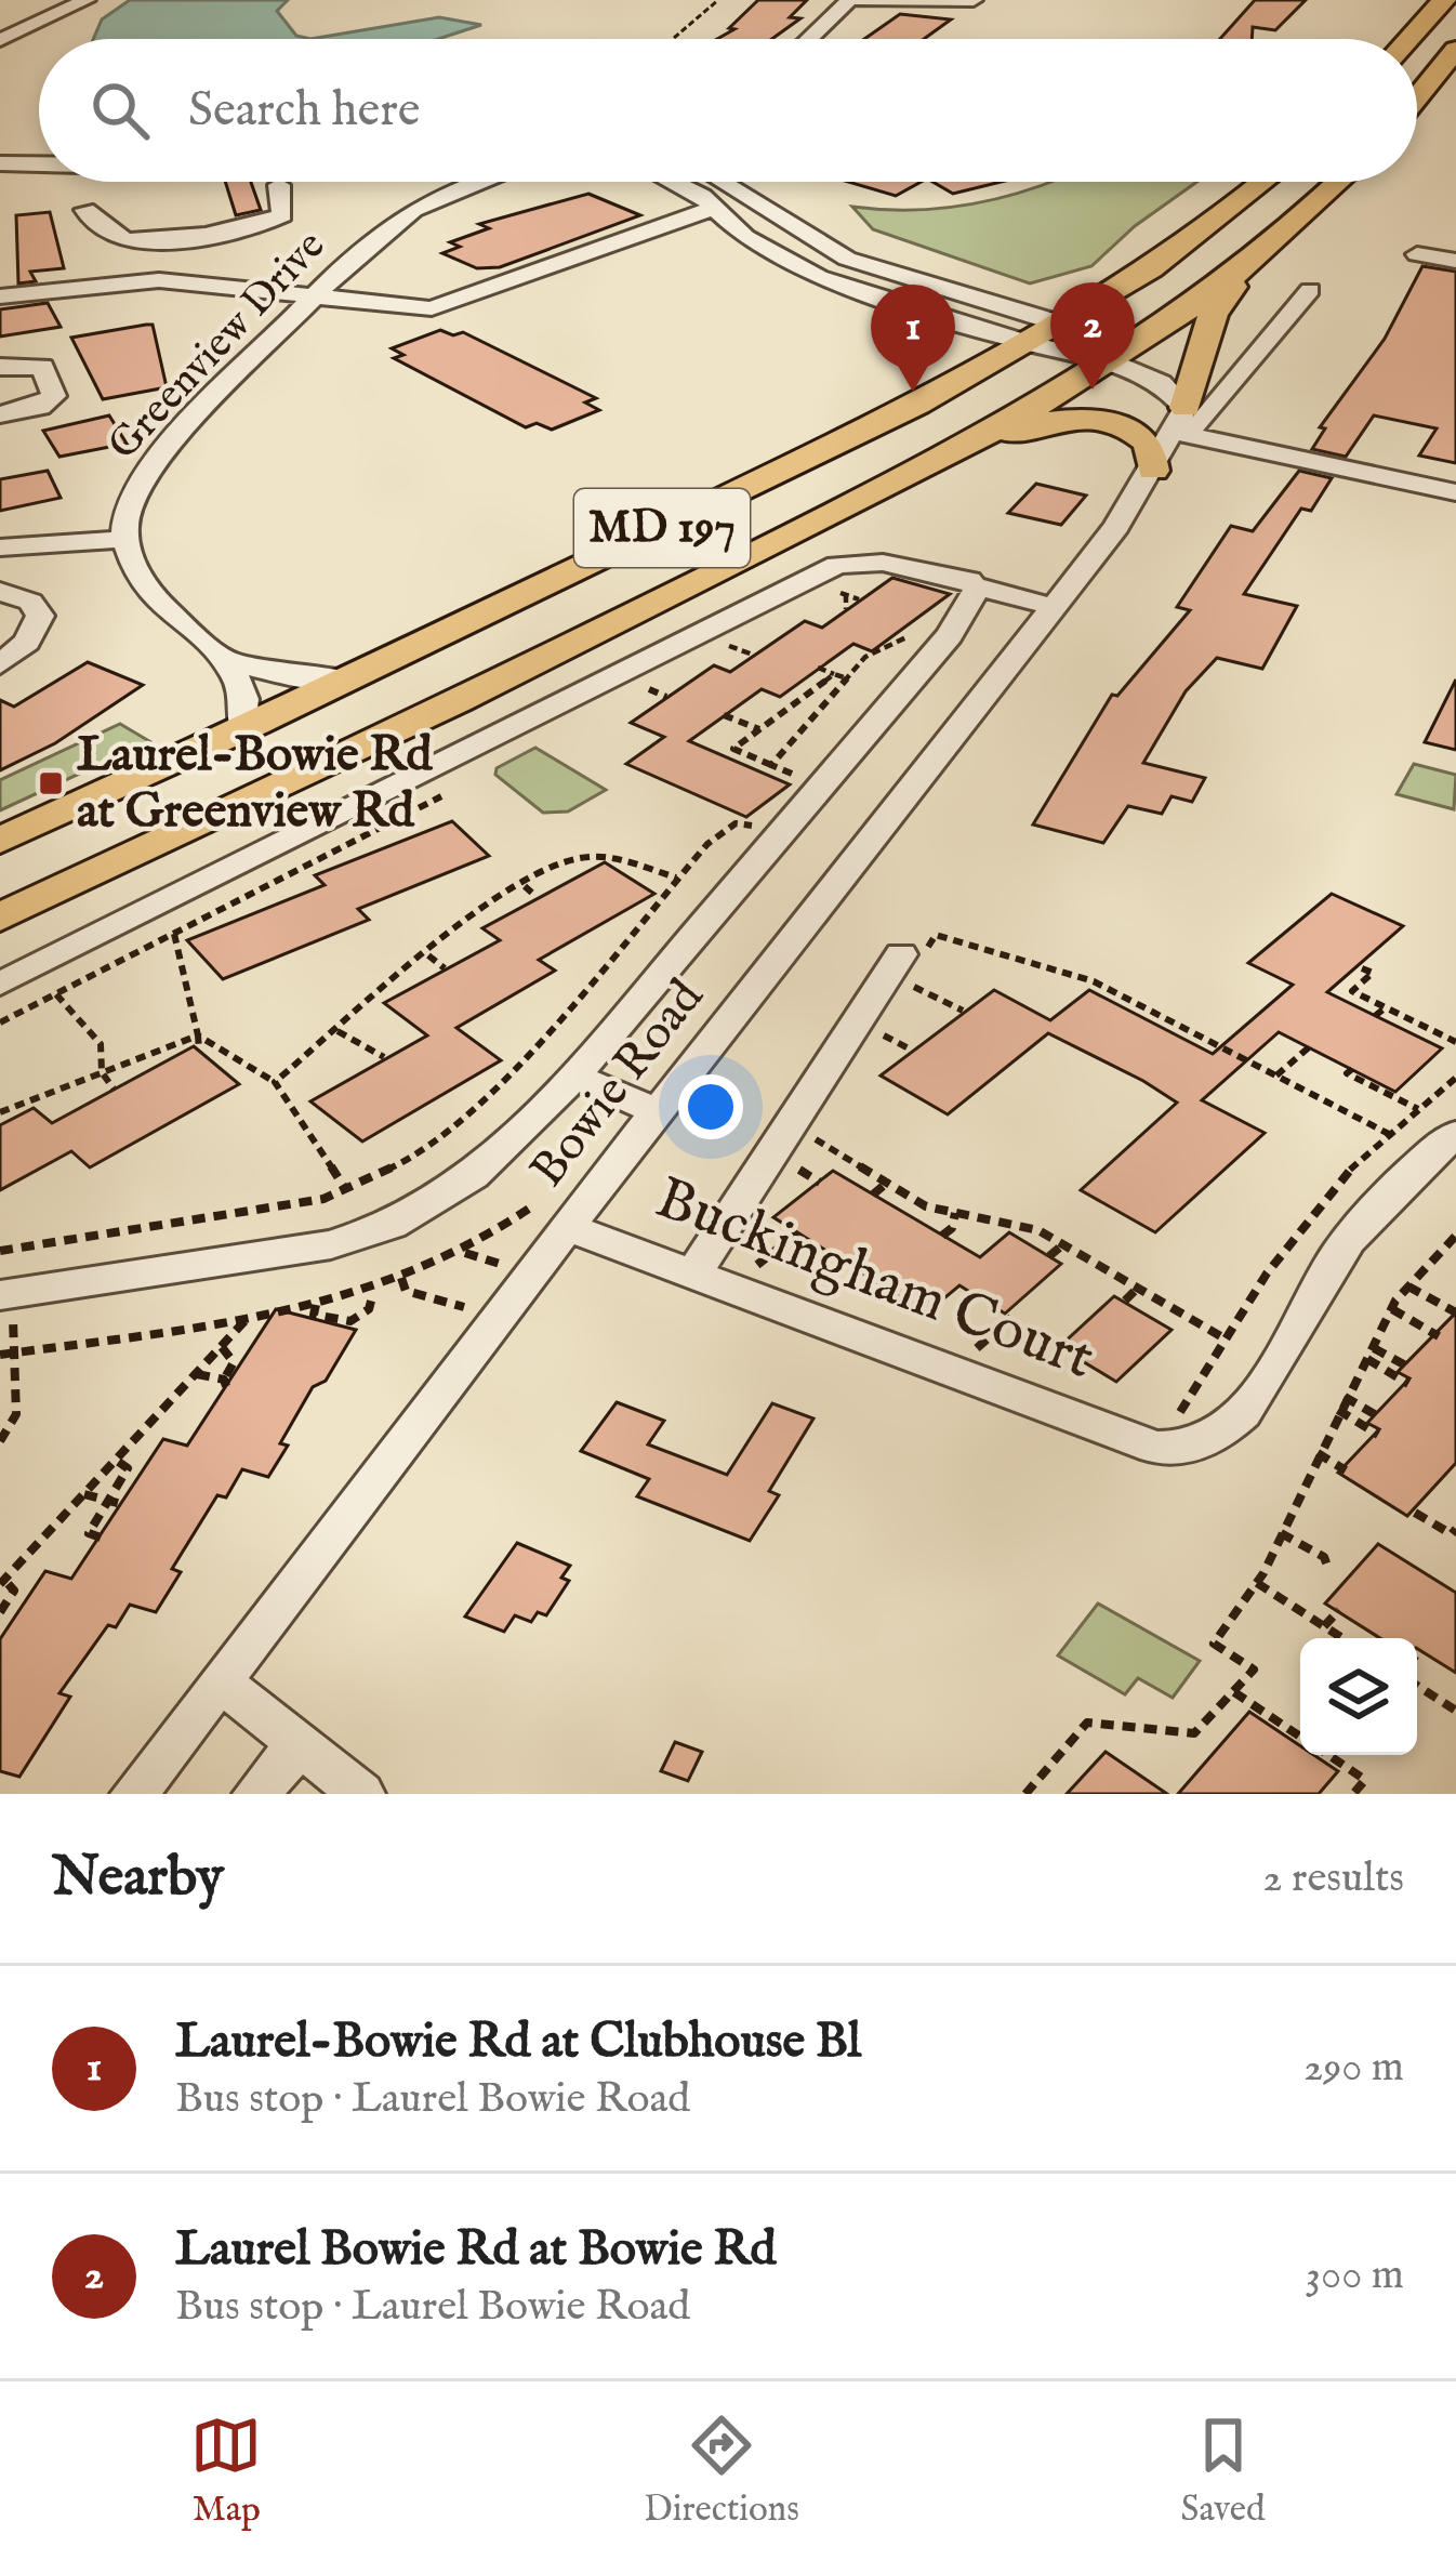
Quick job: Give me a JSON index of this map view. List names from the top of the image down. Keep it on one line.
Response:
{"streets":{"main road":["MD 197"],"street":["Greenview Drive","Bowie Road","Buckingham Court"]},"crossings":[["Bowie Road","Buckingham Court"]],"places":{"transit":["Laurel-Bowie Rd at Greenview Rd"]},"page":{"search":"Search here","pins":["2","1"],"heading":["Nearby","2 results"],"list":[{"mark":"1","name":"Laurel-Bowie Rd at Clubhouse Bl","note":"Bus stop · Laurel Bowie Road","value":"290 m"},{"mark":"2","name":"Laurel Bowie Rd at Bowie Rd","note":"Bus stop · Laurel Bowie Road","value":"300 m"}],"nav":["Map","Directions","Saved"]}}
